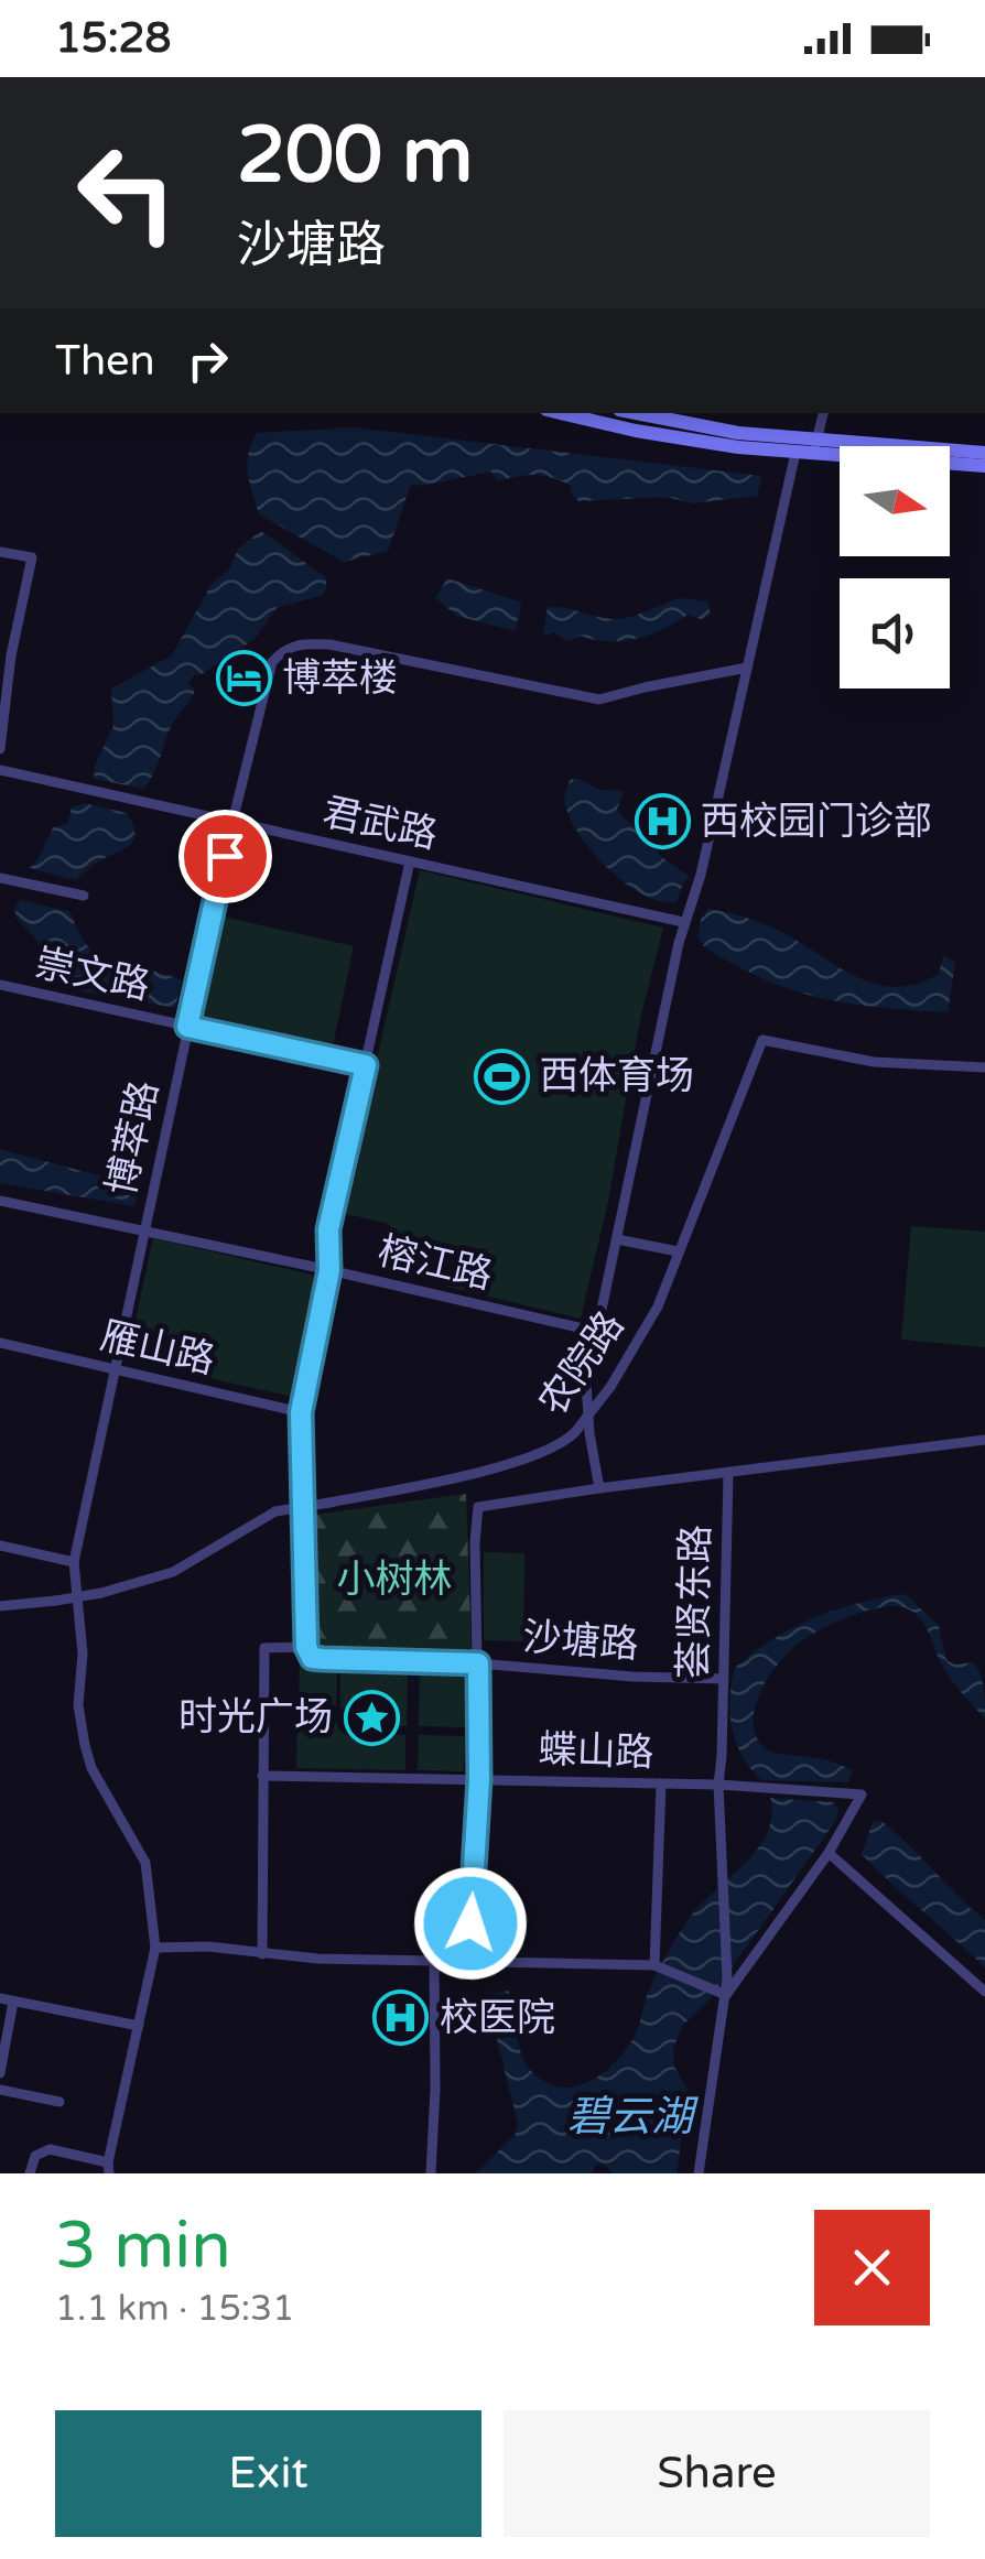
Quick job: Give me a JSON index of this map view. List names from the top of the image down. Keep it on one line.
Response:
{"streets":{"street":["君武路","崇文路","博萃路","榕江路","雁山路","农院路","荟贤东路","沙塘路","蝶山路"]},"crossings":[["君武路","博萃路"],["崇文路","博萃路"],["博萃路","榕江路"],["博萃路","雁山路"],["荟贤东路","沙塘路"],["荟贤东路","蝶山路"]],"water":["碧云湖"],"parks":["小树林"],"places":{"hotel":["博萃楼"],"hospital":["西校园门诊部","校医院"],"sports":["西体育场"],"place":["时光广场"]},"north":"right","page":{"status":"15:28","turn":["200 m","沙塘路"],"then":"Then","heading":["3 min","1.1 km · 15:31"],"buttons":["Exit","Share"]}}
